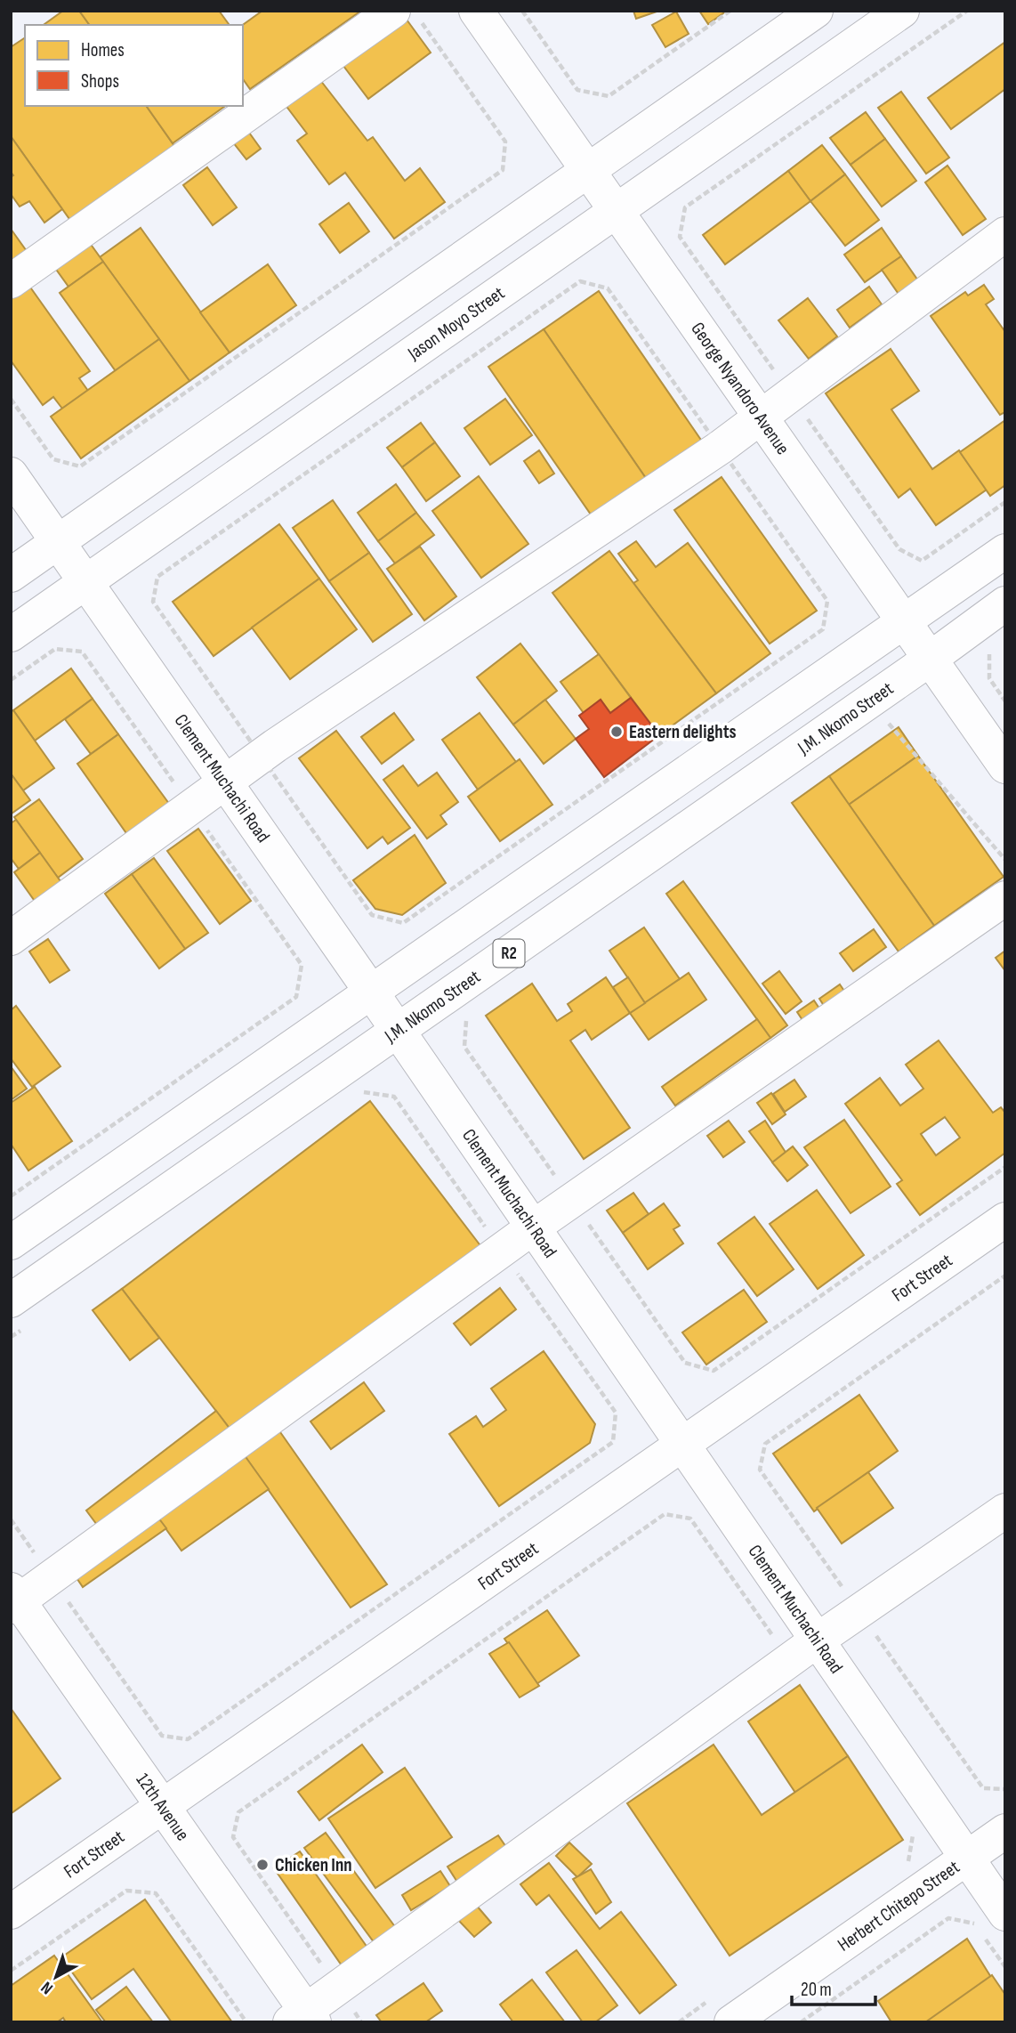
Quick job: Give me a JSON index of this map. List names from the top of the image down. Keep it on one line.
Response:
{"streets":{"main road":["Jason Moyo Street","George Nyandoro Avenue","J.M. Nkomo Street","Clement Muchachi Road","R2","Fort Street","12th Avenue","Herbert Chitepo Street"]},"crossings":[["Jason Moyo Street","George Nyandoro Avenue"],["Jason Moyo Street","Clement Muchachi Road"],["George Nyandoro Avenue","J.M. Nkomo Street"],["George Nyandoro Avenue","R2"],["J.M. Nkomo Street","Clement Muchachi Road"],["Clement Muchachi Road","R2"],["Clement Muchachi Road","Fort Street"],["Clement Muchachi Road","Herbert Chitepo Street"],["Fort Street","12th Avenue"]],"places":["Eastern delights","Chicken Inn"],"legend":["Homes","Shops"],"scale_bar":"20 m","north":"bottom left"}
